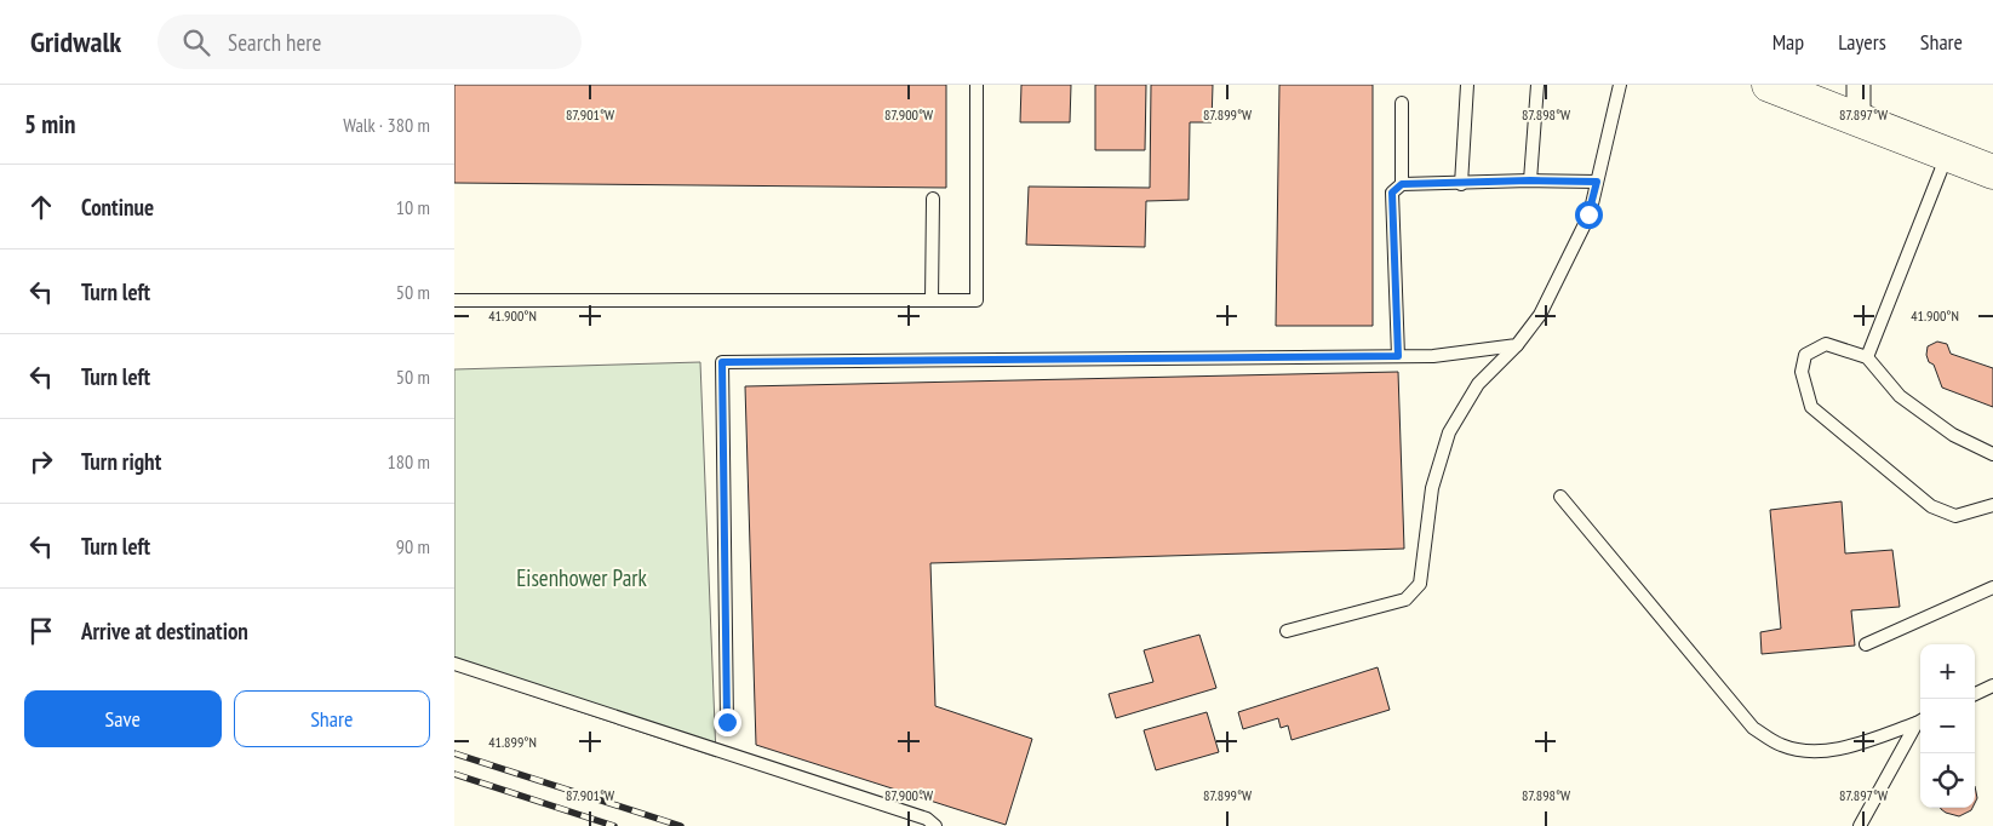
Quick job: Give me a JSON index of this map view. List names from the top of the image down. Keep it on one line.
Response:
{"parks":["Eisenhower Park"],"page":{"header":"Gridwalk","search":"Search here","nav":["Map","Layers","Share"],"heading":["5 min","Walk · 380 m"],"list":[["Continue","10 m"],["Turn left","50 m"],["Turn left","50 m"],["Turn right","180 m"],["Turn left","90 m"],"Arrive at destination"],"map_buttons":["+","−"],"buttons":["Save","Share"]},"coordinates":["87.901°W","87.900°W","87.899°W","87.898°W","87.897°W","41.900°N","41.899°N"]}
